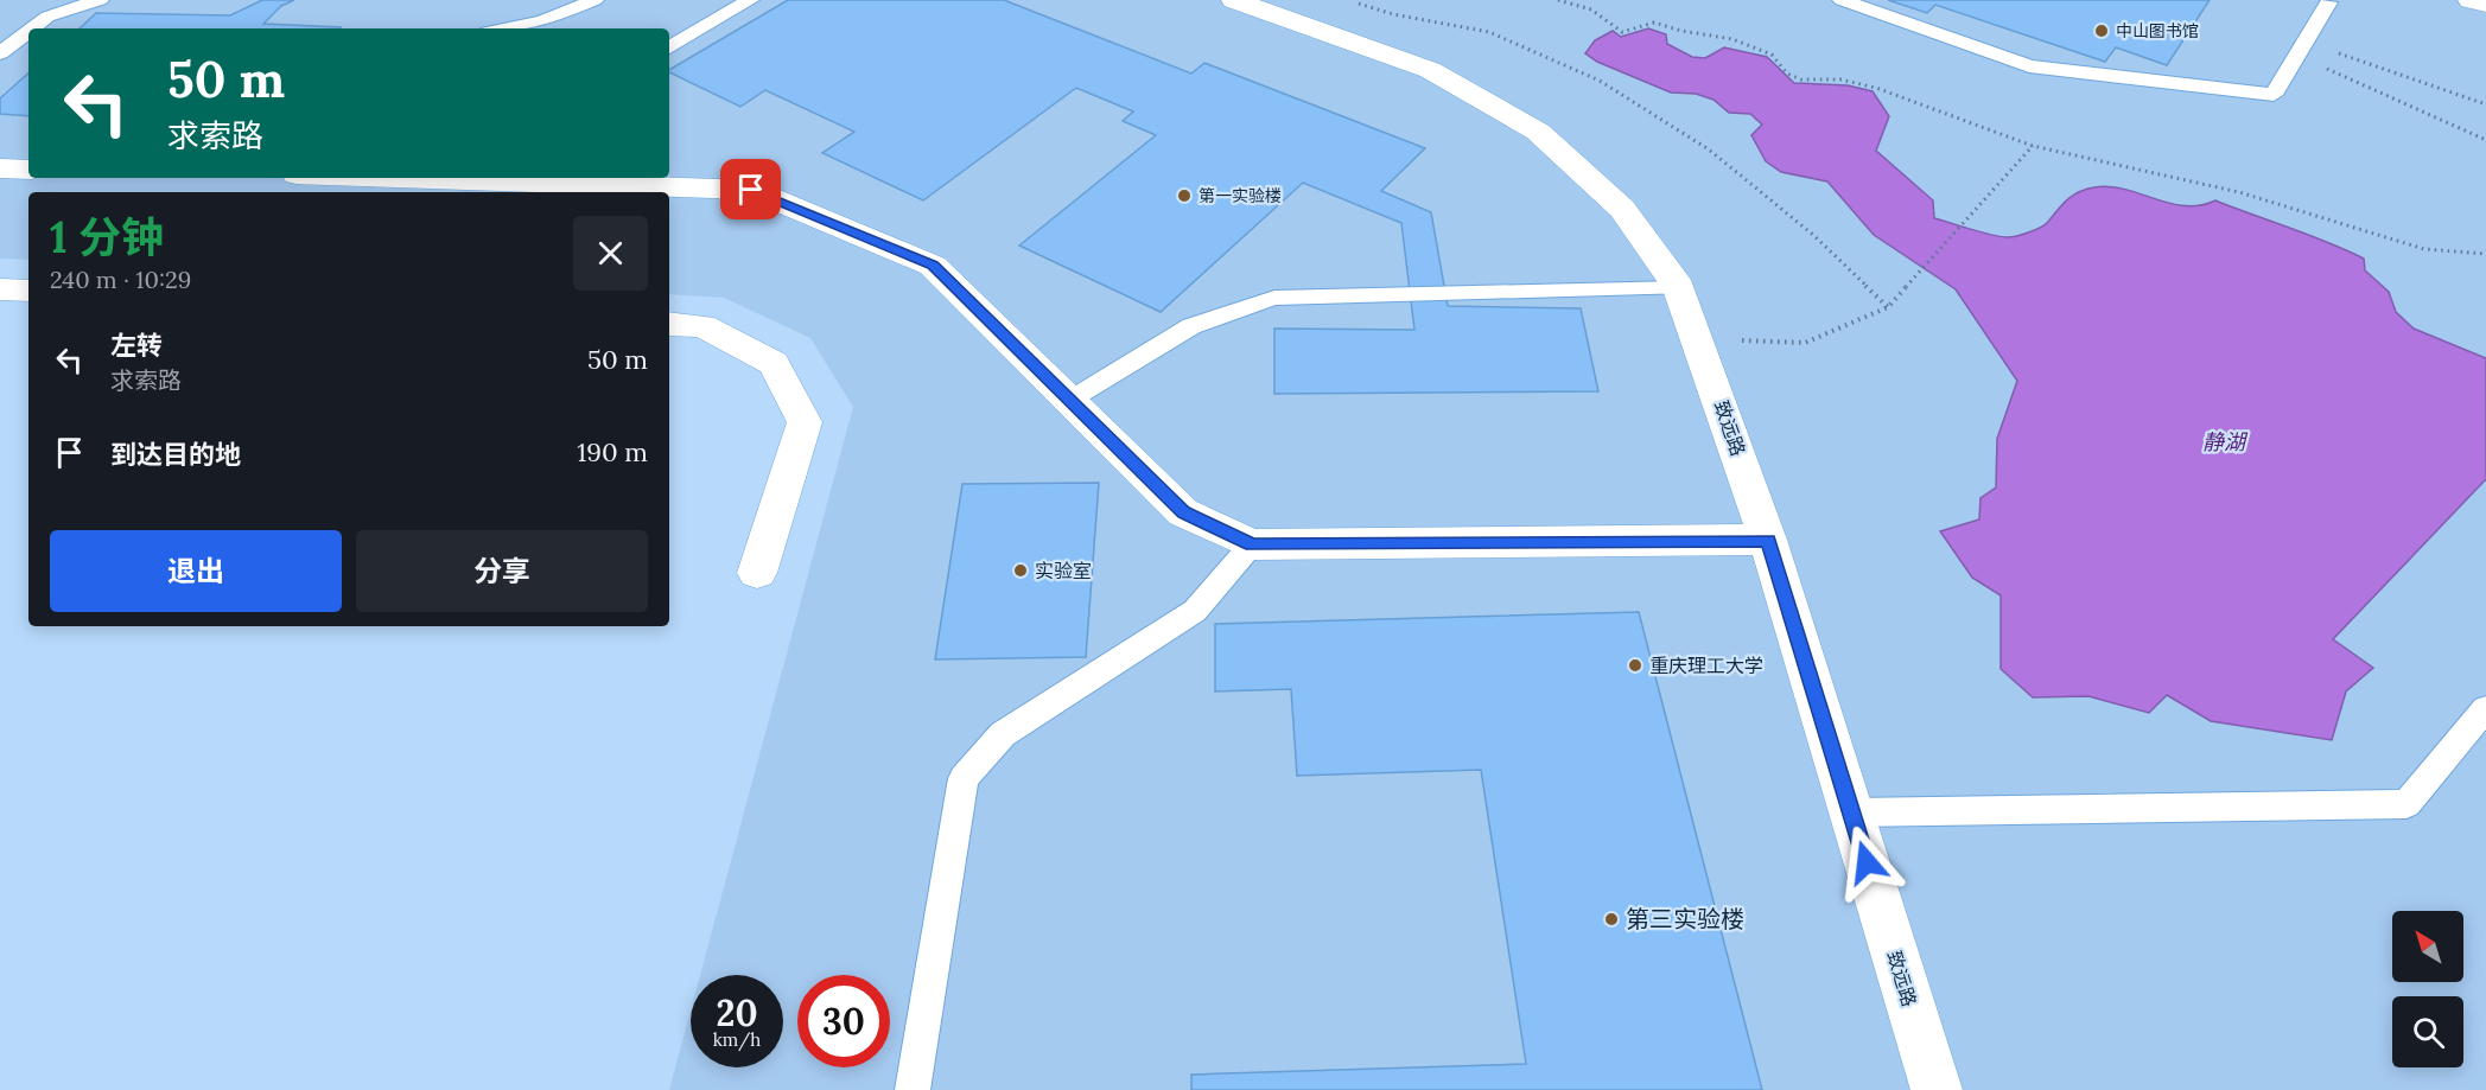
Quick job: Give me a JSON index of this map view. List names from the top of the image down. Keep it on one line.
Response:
{"streets":{"street":["致远路"]},"water":["静湖"],"places":["中山图书馆","第一实验楼","实验室","重庆理工大学","第三实验楼"],"north":"top left","page":{"turn":["50 m","求索路"],"heading":["1 分钟","240 m · 10:29"],"list":[{"name":"左转","note":"求索路","value":"50 m"},{"name":"到达目的地","value":"190 m"}],"buttons":["退出","分享"],"speed":"20 km/h","limit":"30"}}
